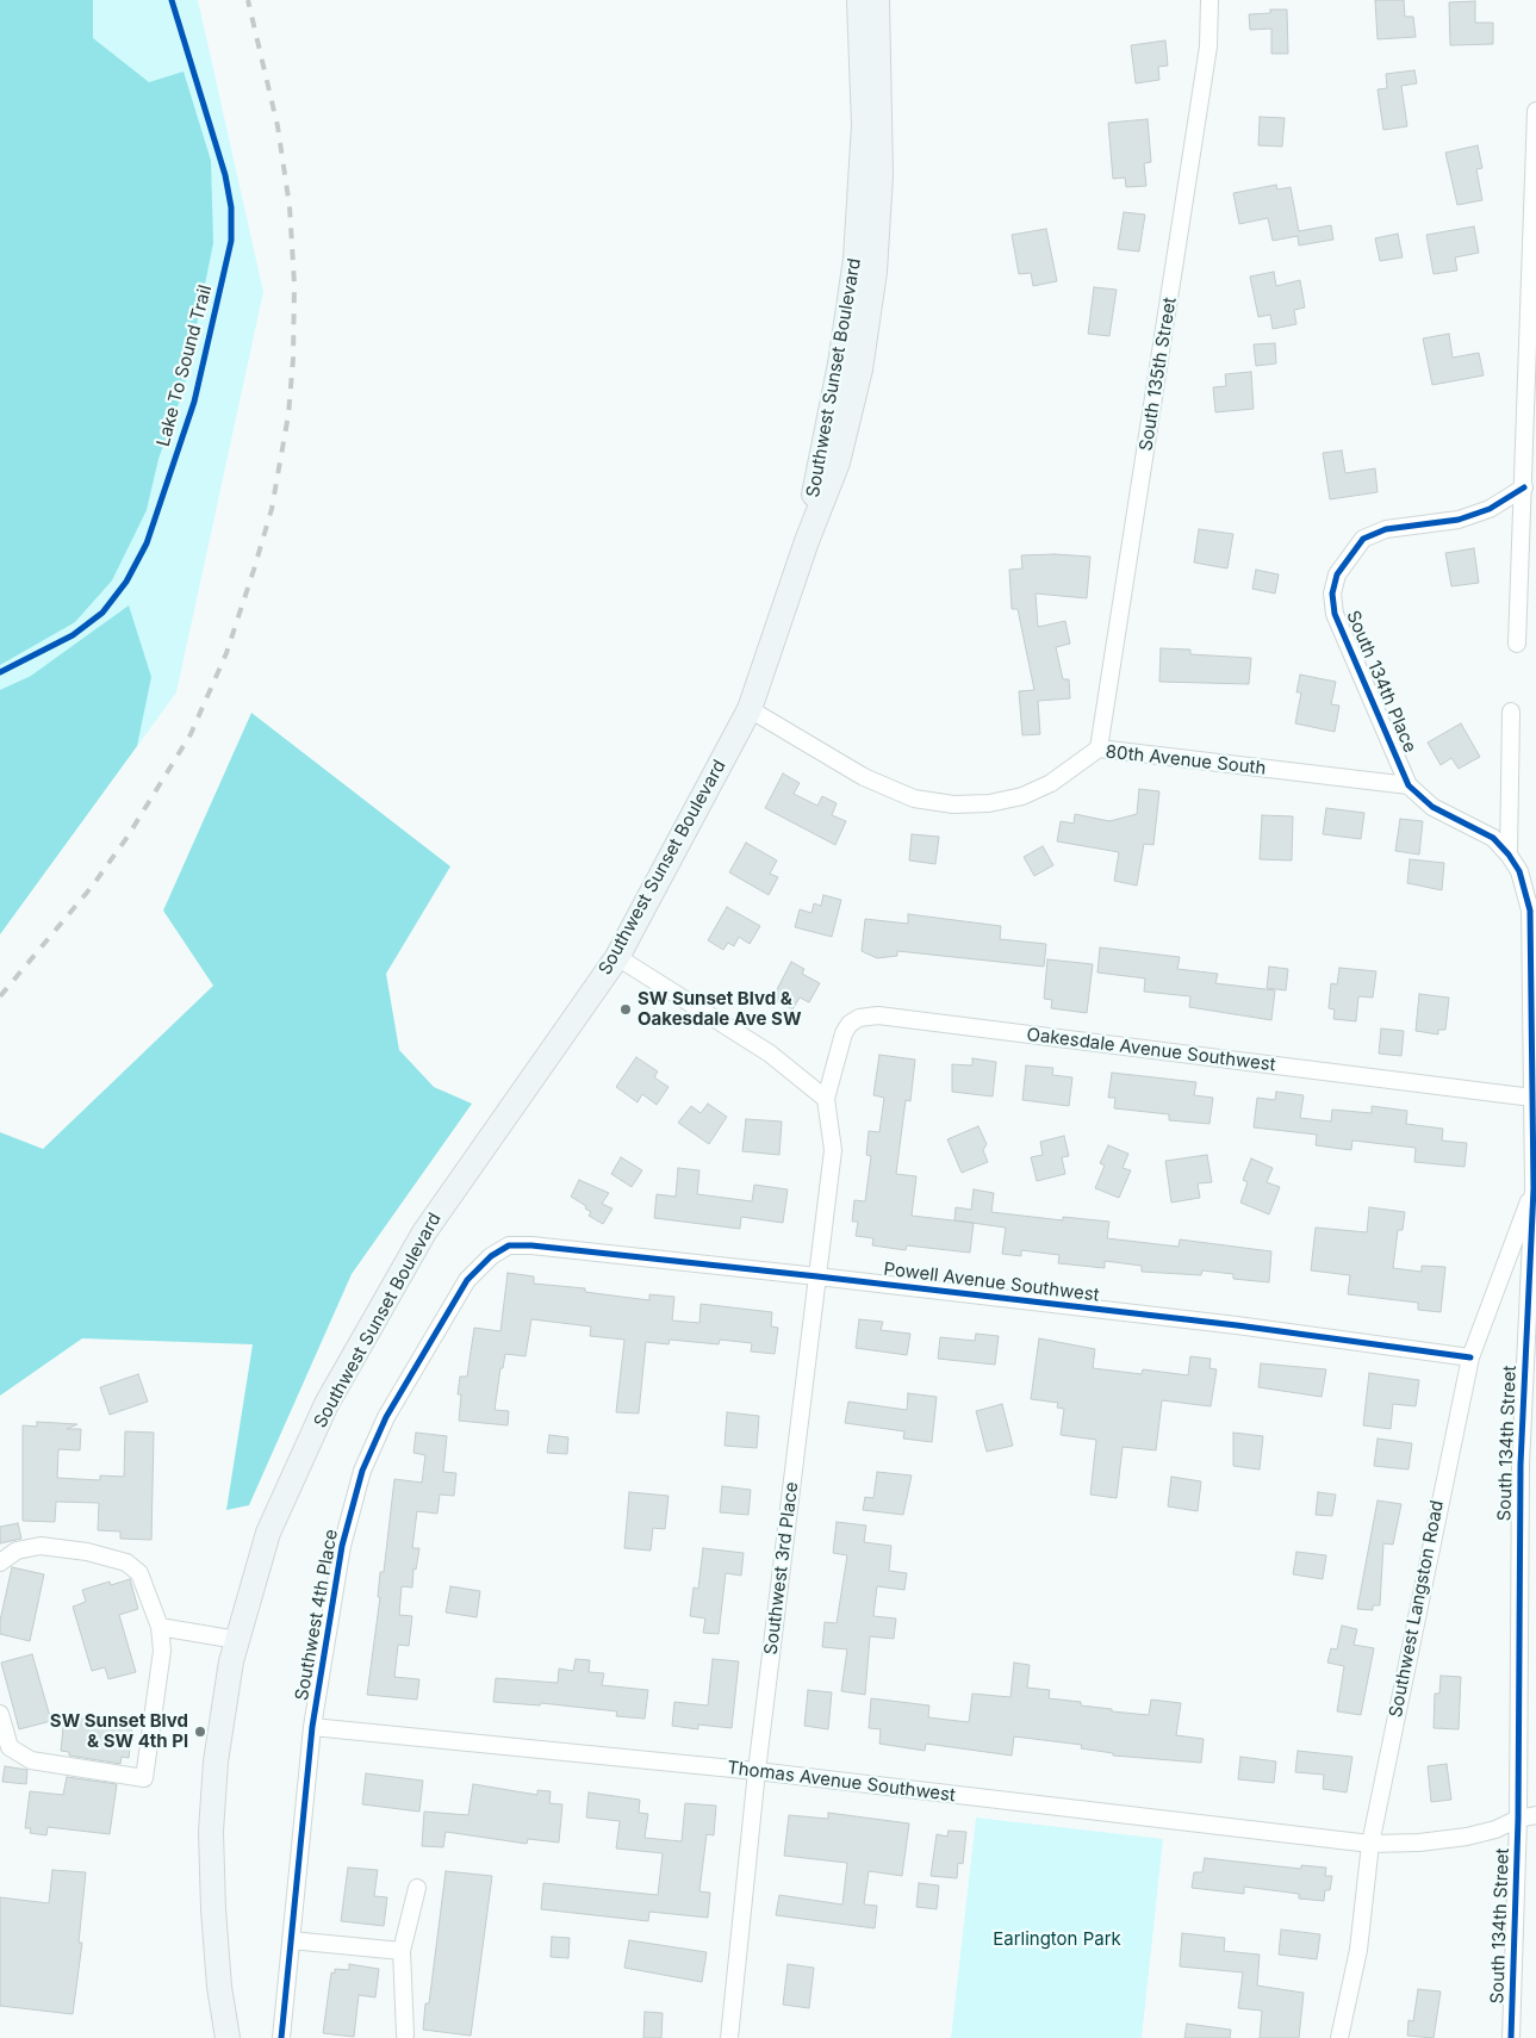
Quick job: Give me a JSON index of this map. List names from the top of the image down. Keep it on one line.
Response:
{"streets":{"main road":["Southwest Sunset Boulevard"],"street":["South 135th Street","South 134th Place","80th Avenue South","Oakesdale Avenue Southwest","Powell Avenue Southwest","South 134th Street","Southwest 3rd Place","Southwest Langston Road","Southwest 4th Place","Thomas Avenue Southwest"],"cycle path":["Lake To Sound Trail"]},"crossings":[["South 135th Street","80th Avenue South"],["Southwest Sunset Boulevard","80th Avenue South"],["South 134th Place","80th Avenue South"],["South 134th Place","South 134th Street"],["Oakesdale Avenue Southwest","South 134th Street"],["Oakesdale Avenue Southwest","Southwest 3rd Place"],["Powell Avenue Southwest","Southwest 3rd Place"],["Powell Avenue Southwest","Southwest Langston Road"],["Powell Avenue Southwest","Southwest 4th Place"],["South 134th Street","Southwest Langston Road"],["South 134th Street","Thomas Avenue Southwest"],["Southwest 3rd Place","Thomas Avenue Southwest"],["Southwest Langston Road","Thomas Avenue Southwest"],["Southwest 4th Place","Thomas Avenue Southwest"]],"parks":["Earlington Park"],"places":["SW Sunset Blvd & Oakesdale Ave SW","SW Sunset Blvd & SW 4th Pl"]}
